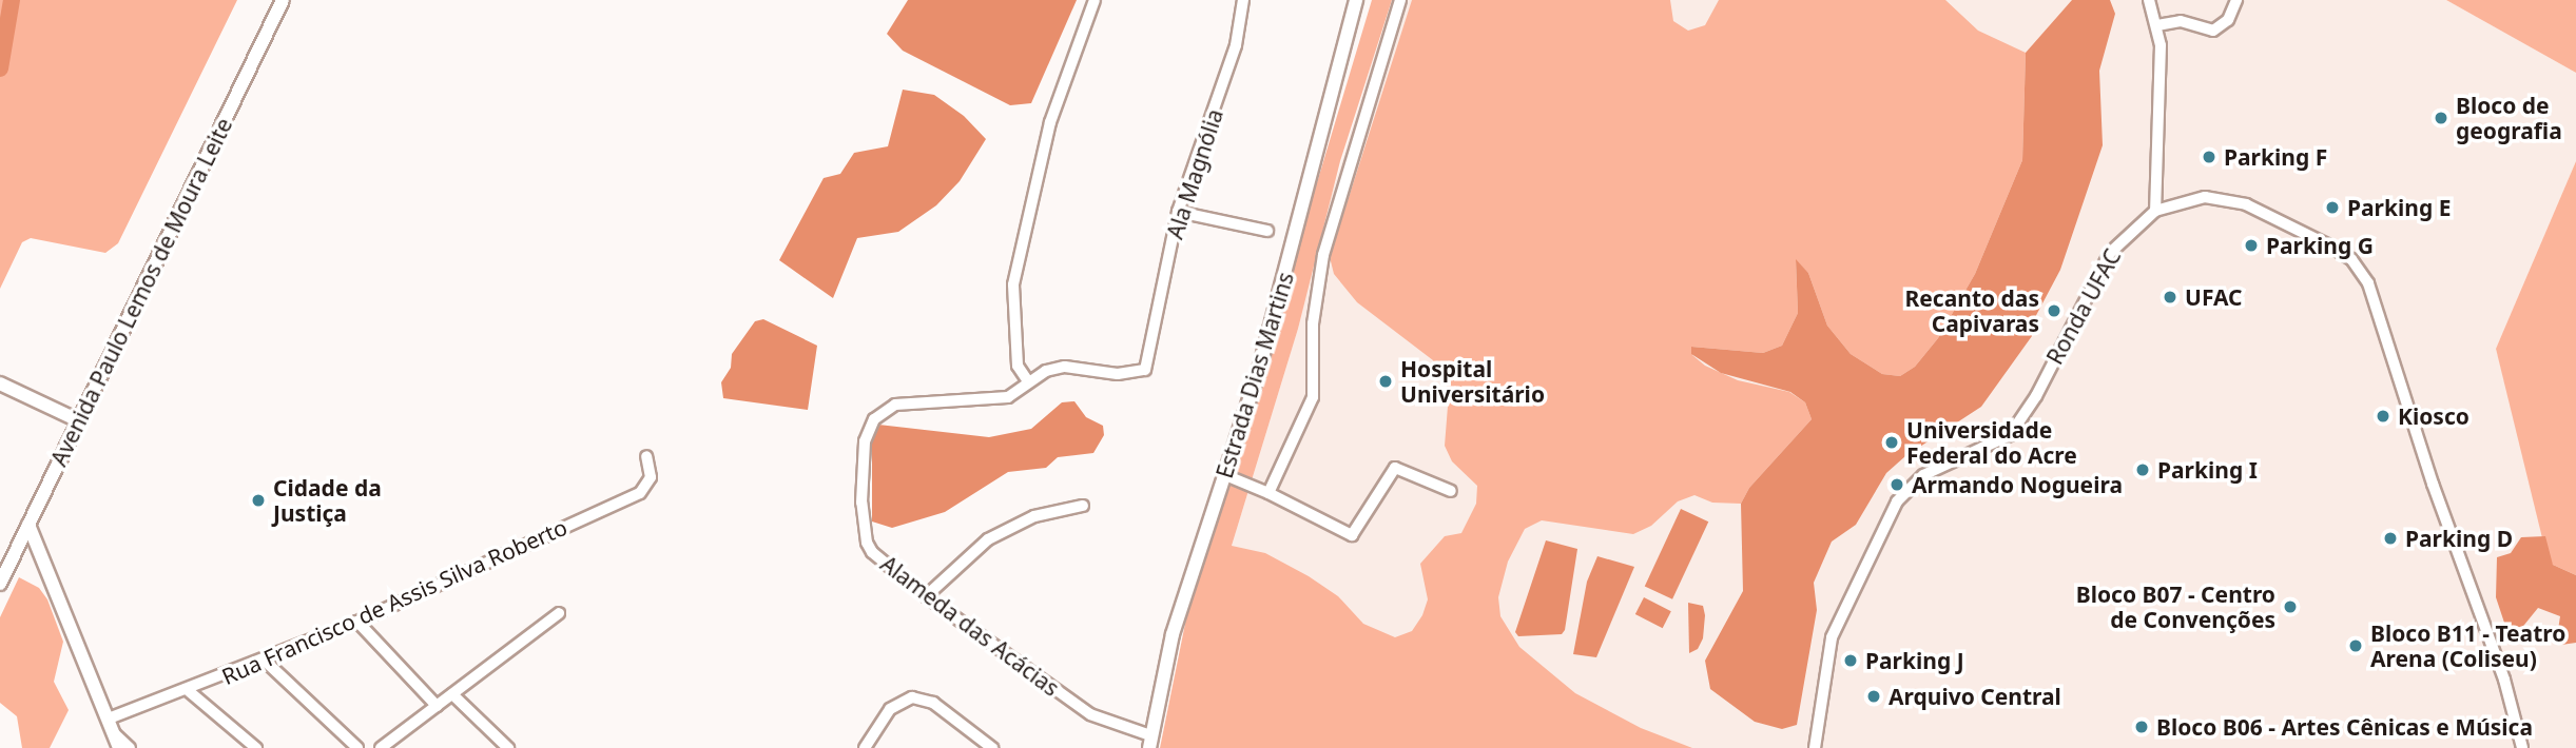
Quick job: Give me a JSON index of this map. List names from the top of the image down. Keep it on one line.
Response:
{"streets":{"street":["Ala Magnólia","Avenida Paulo Lemos de Moura Leite","Ronda UFAC","Estrada Dias Martins","Rua Francisco de Assis Silva Roberto","Alameda das Acácias"]},"crossings":[["Ala Magnólia","Alameda das Acácias"],["Estrada Dias Martins","Alameda das Acácias"]],"places":["Bloco de geografia","Parking F","Parking E","Parking G","UFAC","Recanto das Capivaras","Hospital Universitário","Kiosco","Universidade Federal do Acre","Parking I","Armando Nogueira","Cidade da Justiça","Parking D","Bloco B07 - Centro de Convenções","Bloco B11 - Teatro Arena (Coliseu)","Parking J","Arquivo Central","Bloco B06 - Artes Cênicas e Música"]}
